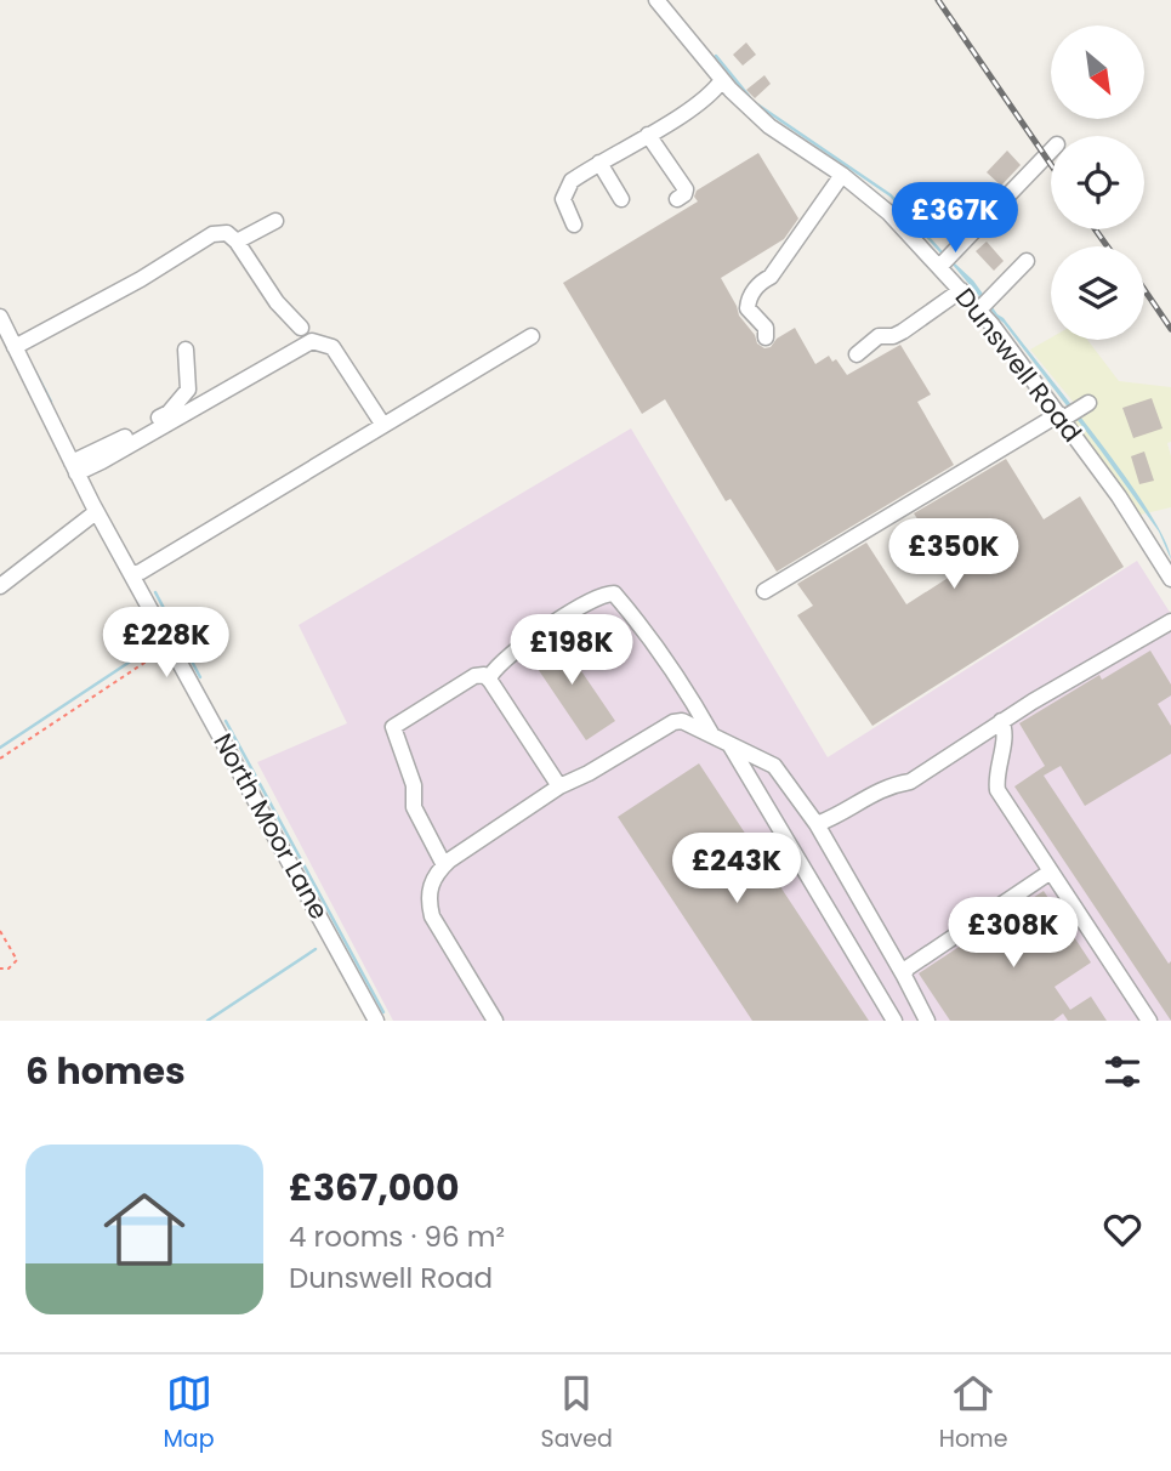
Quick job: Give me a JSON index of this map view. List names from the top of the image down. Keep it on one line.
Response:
{"streets":{"street":["Dunswell Road","North Moor Lane"]},"north":"bottom right","page":{"price":["£367K","£350K","£228K","£198K","£243K","£308K"],"heading":"6 homes","list":[{"name":"£367,000","note":"4 rooms · 96 m² · Dunswell Road"}],"tabs":["Map","Saved","Home"]}}
